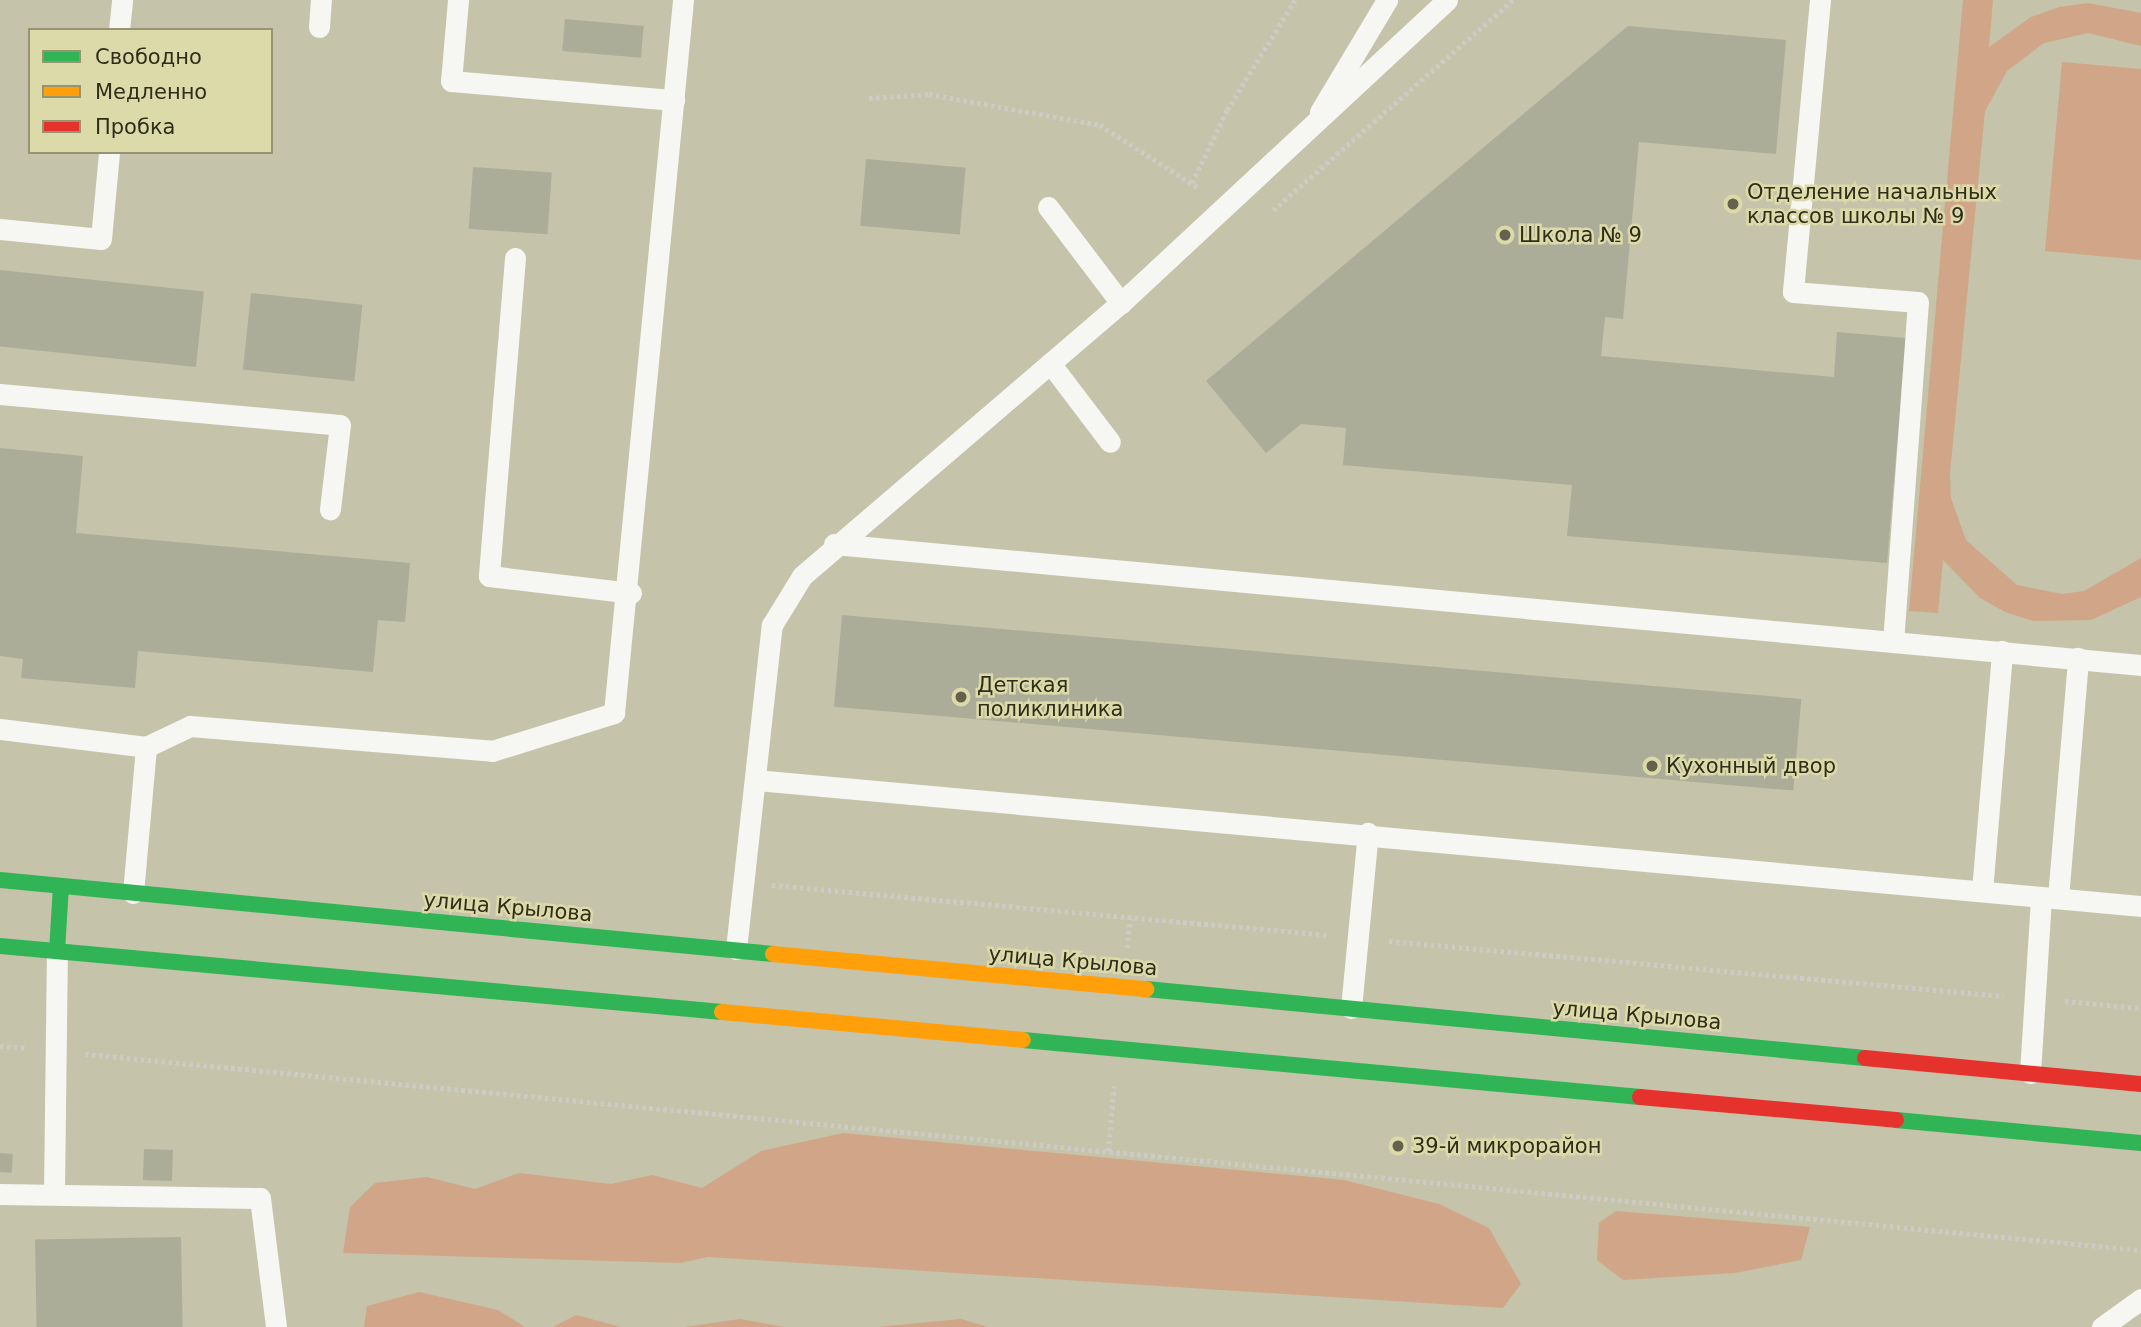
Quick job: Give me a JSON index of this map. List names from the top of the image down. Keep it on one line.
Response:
{"streets":{"main road":["улица Крылова"]},"places":["Отделение начальных классов школы № 9","Школа № 9","Детская поликлиника","Кухонный двор","39-й микрорайон"],"legend":["Свободно","Медленно","Пробка"]}
